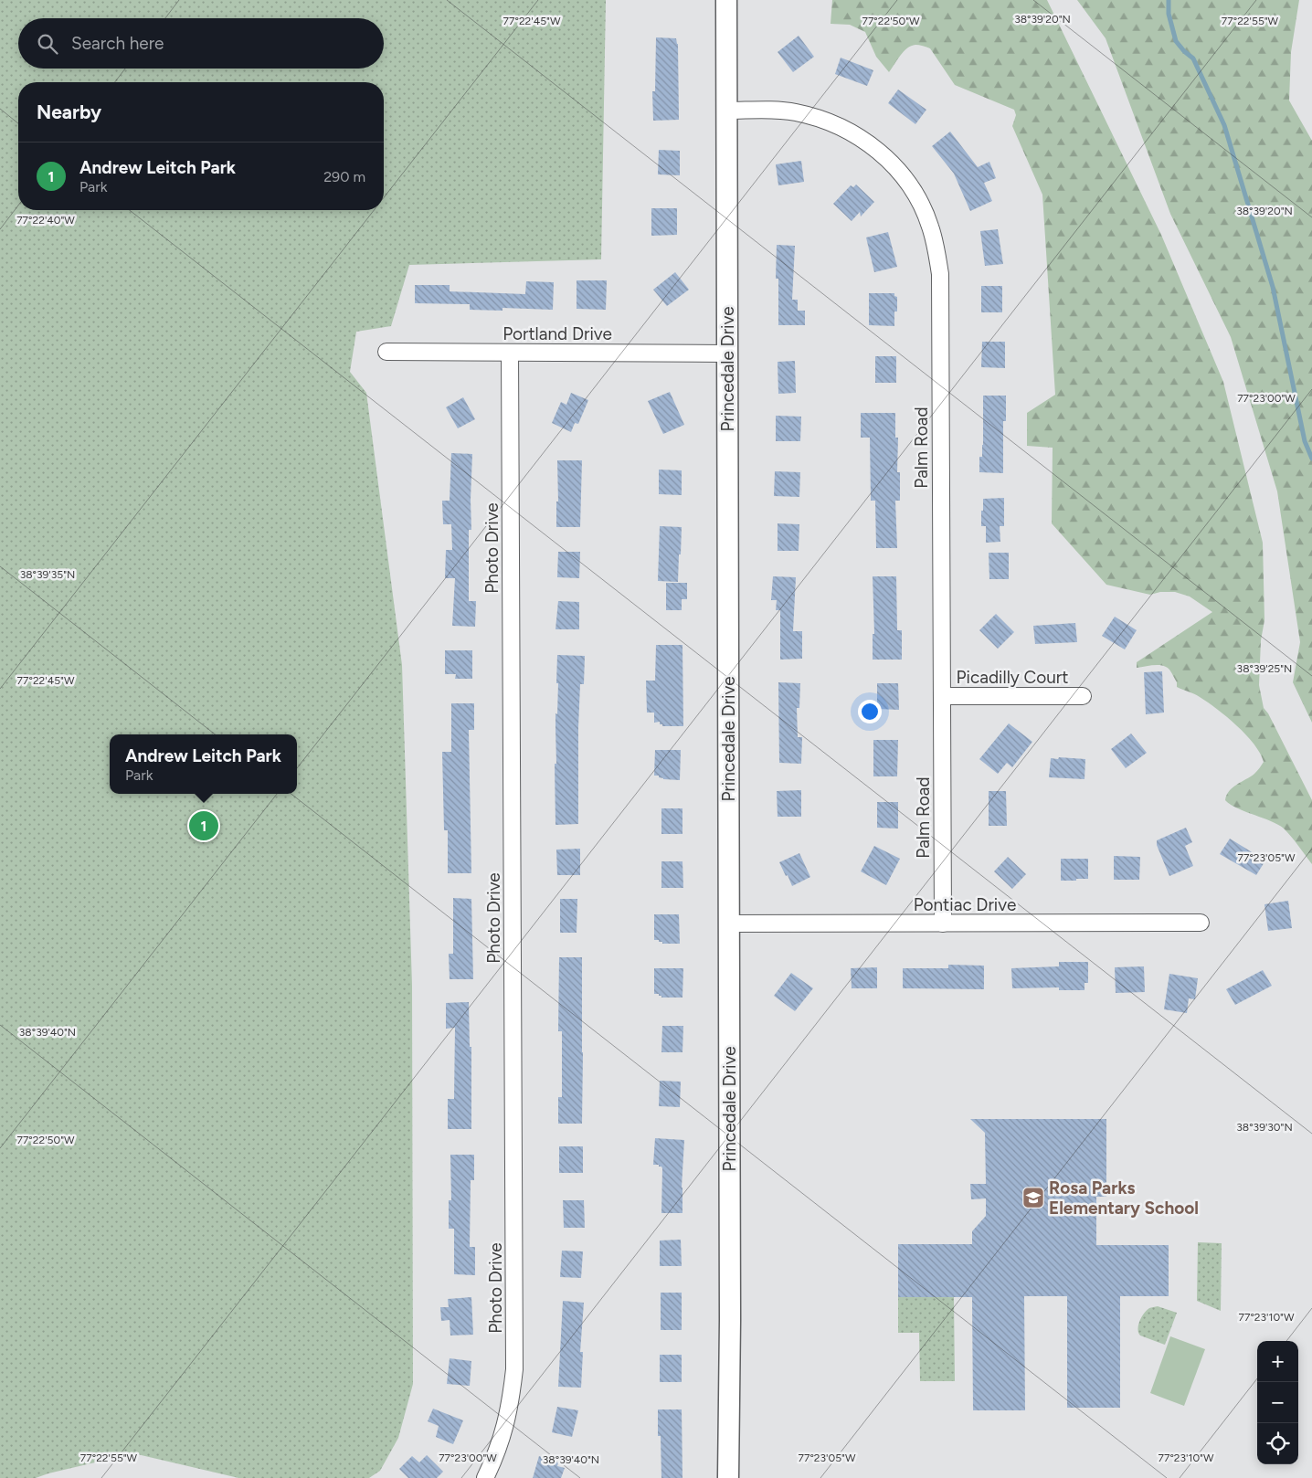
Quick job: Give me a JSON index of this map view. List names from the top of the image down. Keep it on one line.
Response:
{"streets":{"street":["Portland Drive","Princedale Drive","Palm Road","Photo Drive","Picadilly Court","Pontiac Drive"]},"crossings":[["Portland Drive","Princedale Drive"],["Portland Drive","Photo Drive"],["Princedale Drive","Palm Road"],["Princedale Drive","Pontiac Drive"],["Palm Road","Picadilly Court"],["Palm Road","Pontiac Drive"]],"places":{"school or university":["Rosa Parks Elementary School"]},"page":{"search":"Search here","heading":"Nearby","list":[{"mark":"1","name":"Andrew Leitch Park","note":"Park","value":"290 m"}],"popup":["Andrew Leitch Park","Park"],"pins":"1","map_buttons":["+","−"]},"coordinates":["38°39'20\"N","77°22'45\"W","77°22'50\"W","77°22'55\"W","77°22'40\"W","77°23'00\"W","38°39'35\"N","38°39'25\"N","77°23'05\"W","38°39'40\"N","38°39'30\"N","77°23'10\"W"]}
